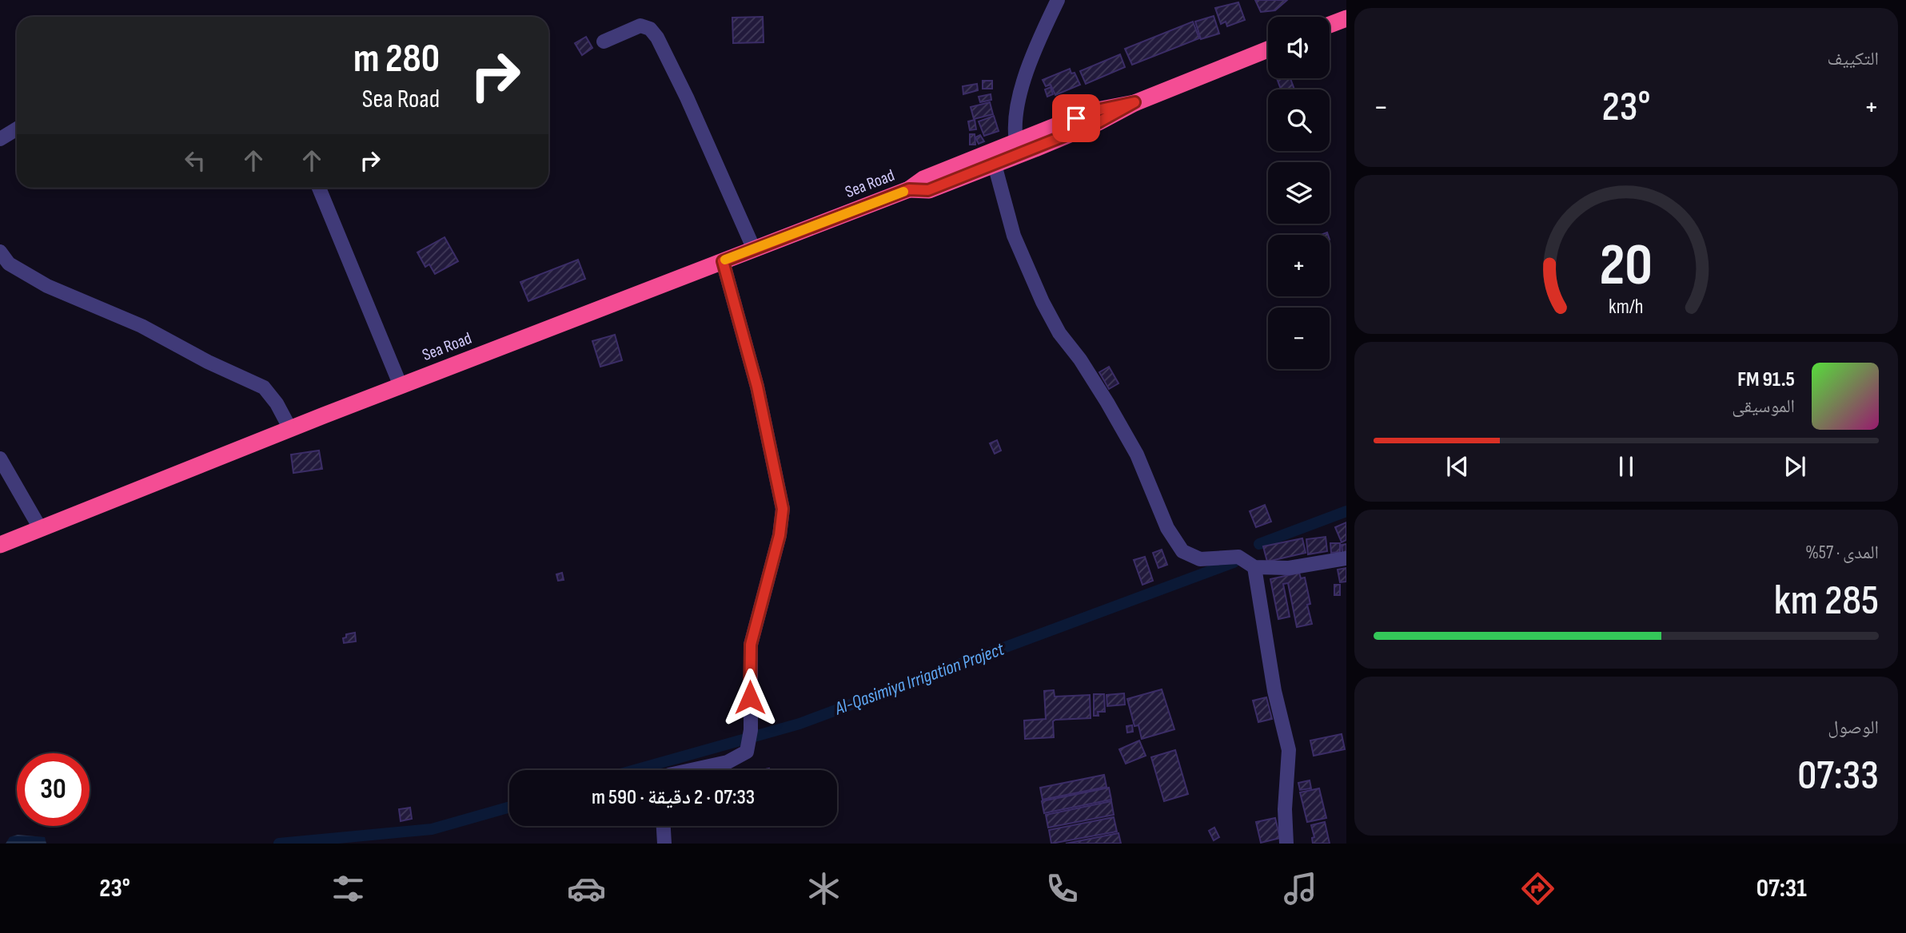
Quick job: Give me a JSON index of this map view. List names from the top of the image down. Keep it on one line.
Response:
{"streets":{"highway":["Sea Road"]},"water":["Al-Qasimiya Irrigation Project"],"page":{"tile":["التكييف",["المدى · 57%","285 km"],["الوصول","07:33"]],"map_buttons":["+","−"],"turn":["280 m","Sea Road"],"heat":["−","23°","+"],"song":["91.5 FM","الموسيقى"],"limit":"30","trip":"07:33 · 2 دقيقة · 590 m","tabs":["07:31","23°"],"gauge":["20","km/h"]}}
